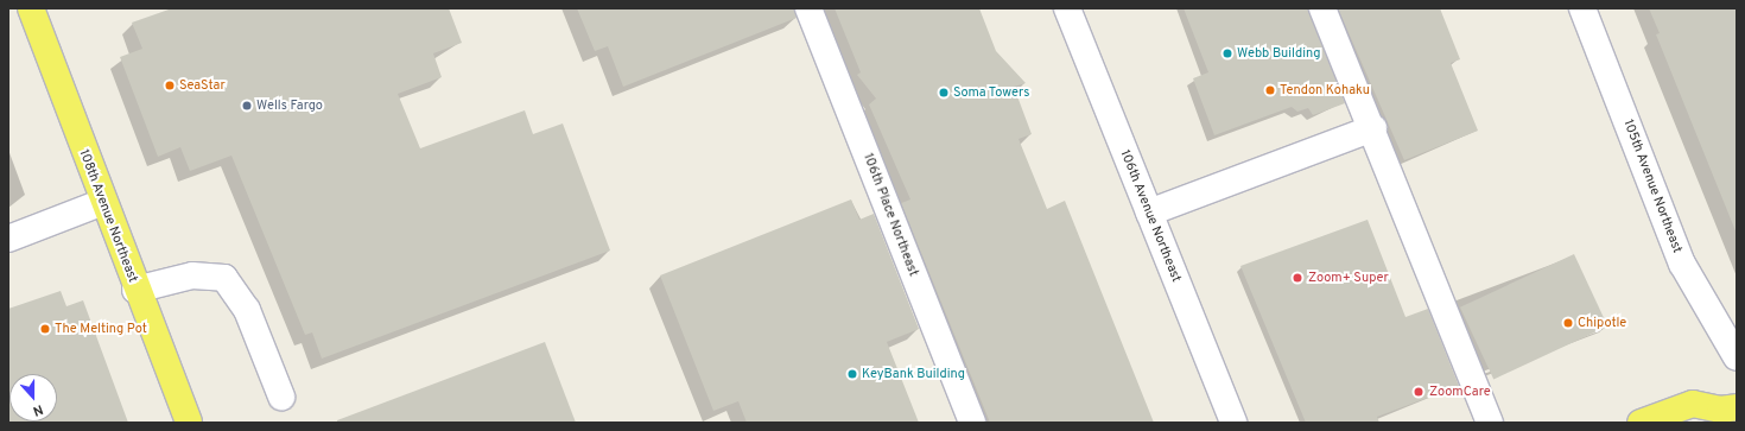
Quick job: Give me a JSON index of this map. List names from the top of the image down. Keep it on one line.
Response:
{"streets":{"main road":["108th Avenue Northeast"],"street":["105th Avenue Northeast","106th Place Northeast","106th Avenue Northeast"]},"places":["Webb Building","SeaStar","Tendon Kohaku","Soma Towers","Wells Fargo","Zoom+ Super","Chipotle","The Melting Pot","KeyBank Building","ZoomCare"],"north":"bottom"}
